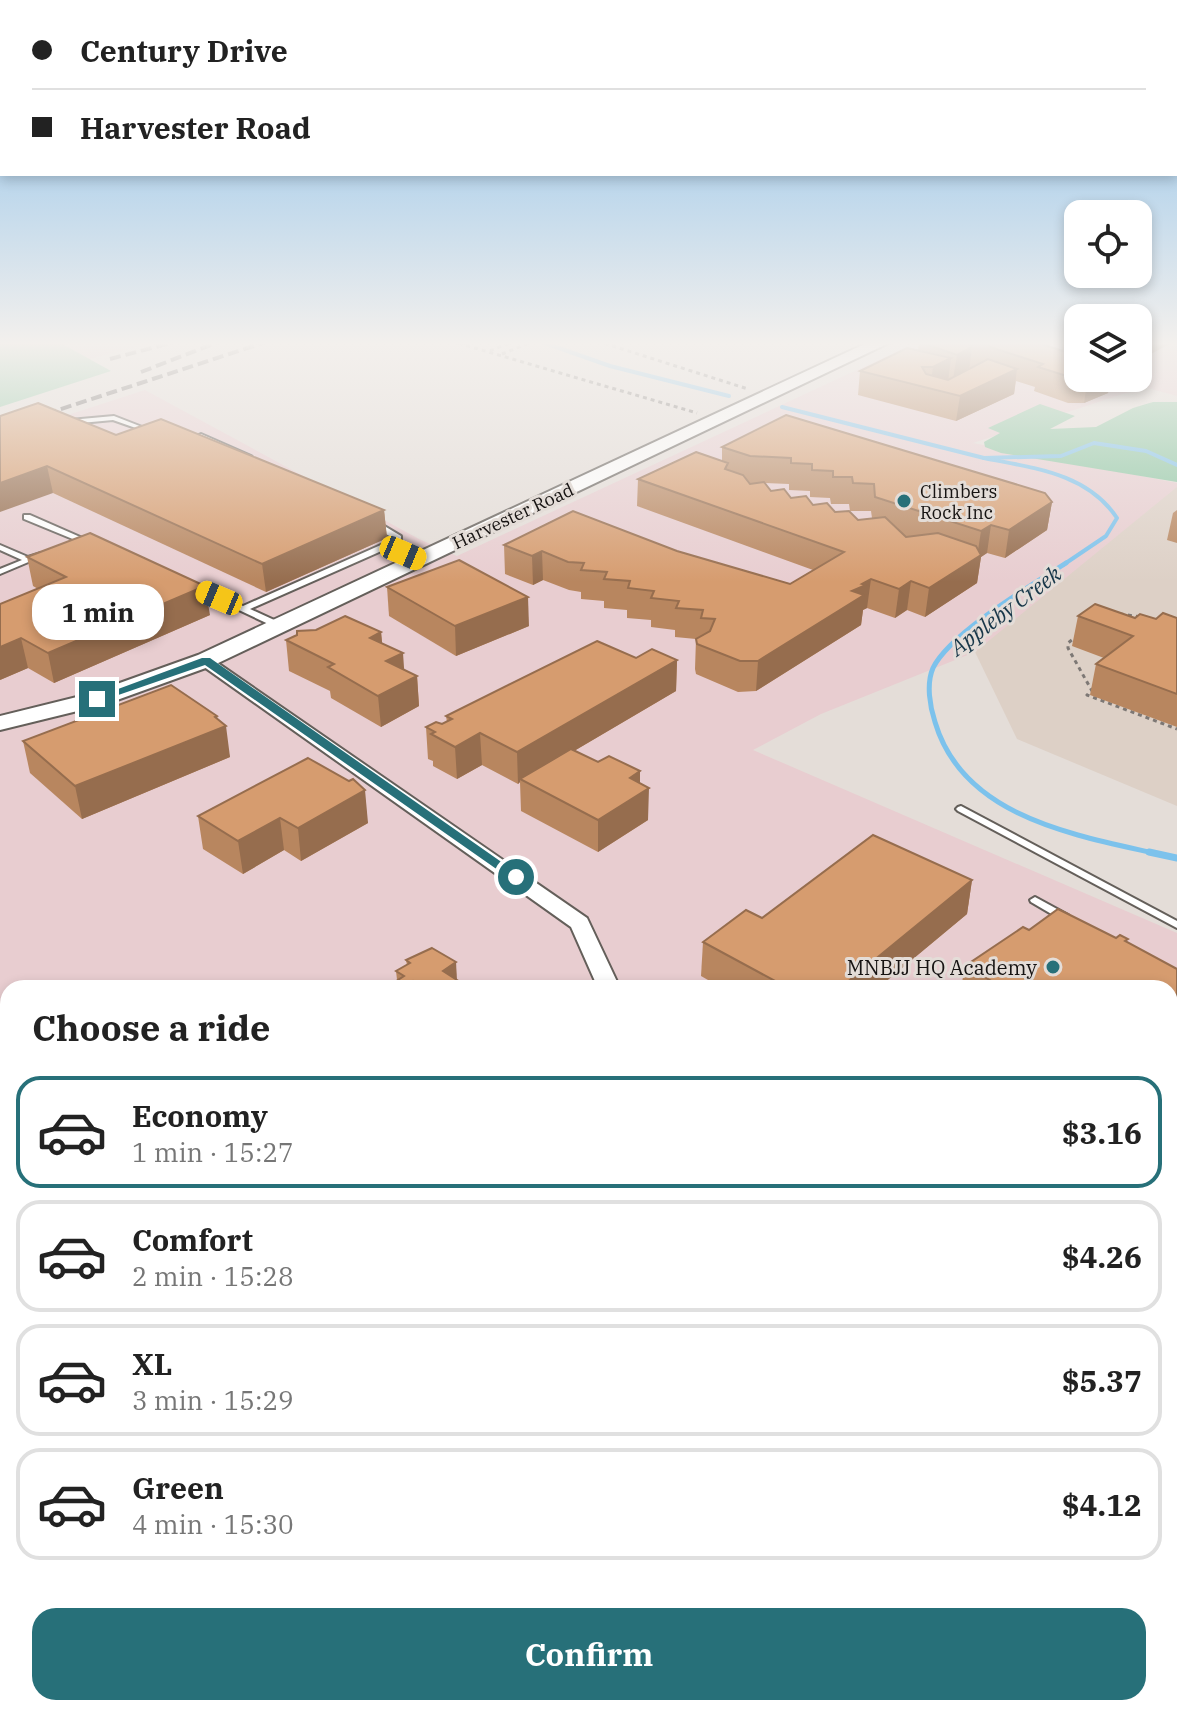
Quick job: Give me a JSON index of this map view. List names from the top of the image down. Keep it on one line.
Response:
{"streets":{"main road":["Harvester Road"]},"water":["Appleby Creek"],"places":["Climbers Rock Inc","MNBJJ HQ Academy"],"page":{"banner":["Century Drive","Harvester Road"],"bubble":"1 min","heading":"Choose a ride","list":[{"name":"Economy","note":"1 min · 15:27","value":"$3.16"},{"name":"Comfort","note":"2 min · 15:28","value":"$4.26"},{"name":"XL","note":"3 min · 15:29","value":"$5.37"},{"name":"Green","note":"4 min · 15:30","value":"$4.12"}],"buttons":"Confirm"}}
